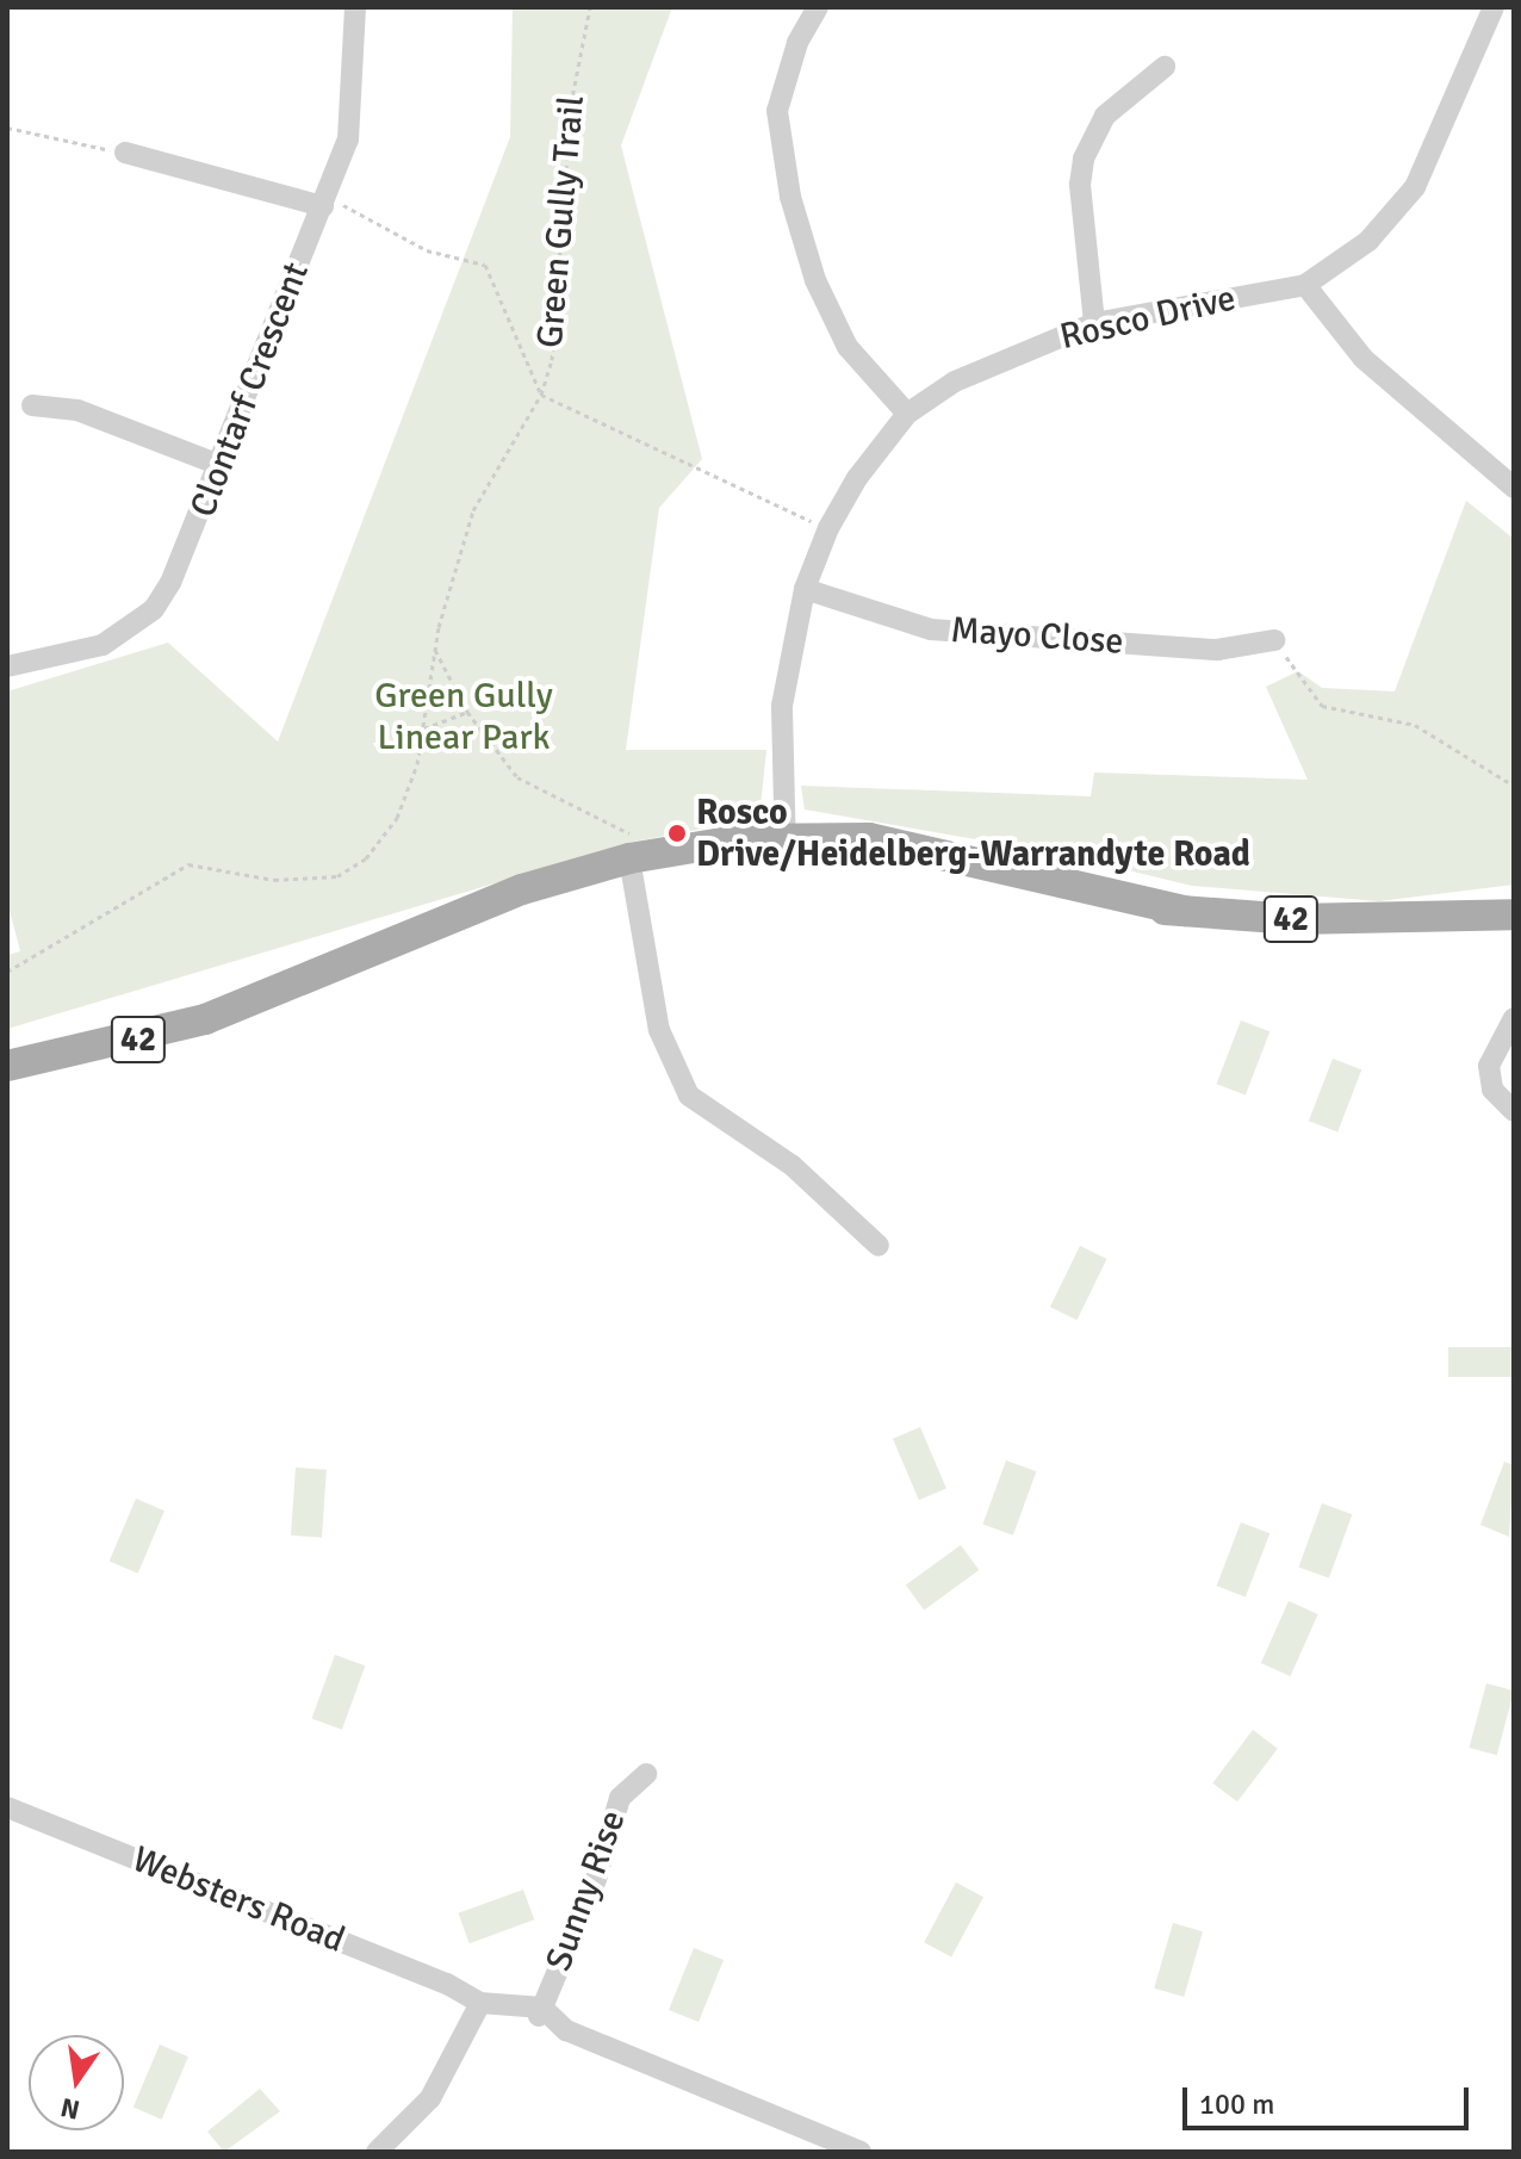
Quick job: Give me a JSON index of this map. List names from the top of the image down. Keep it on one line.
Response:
{"streets":{"main road":["42"],"street":["Rosco Drive","Clontarf Crescent","Mayo Close","Sunny Rise","Websters Road"],"path":["Green Gully Trail"]},"crossings":[["Rosco Drive","Mayo Close"],["Rosco Drive","42"],["Sunny Rise","Websters Road"]],"parks":["Green Gully Linear Park"],"places":["Rosco Drive/Heidelberg-Warrandyte Road"],"scale_bar":"100 m","north":"bottom"}
